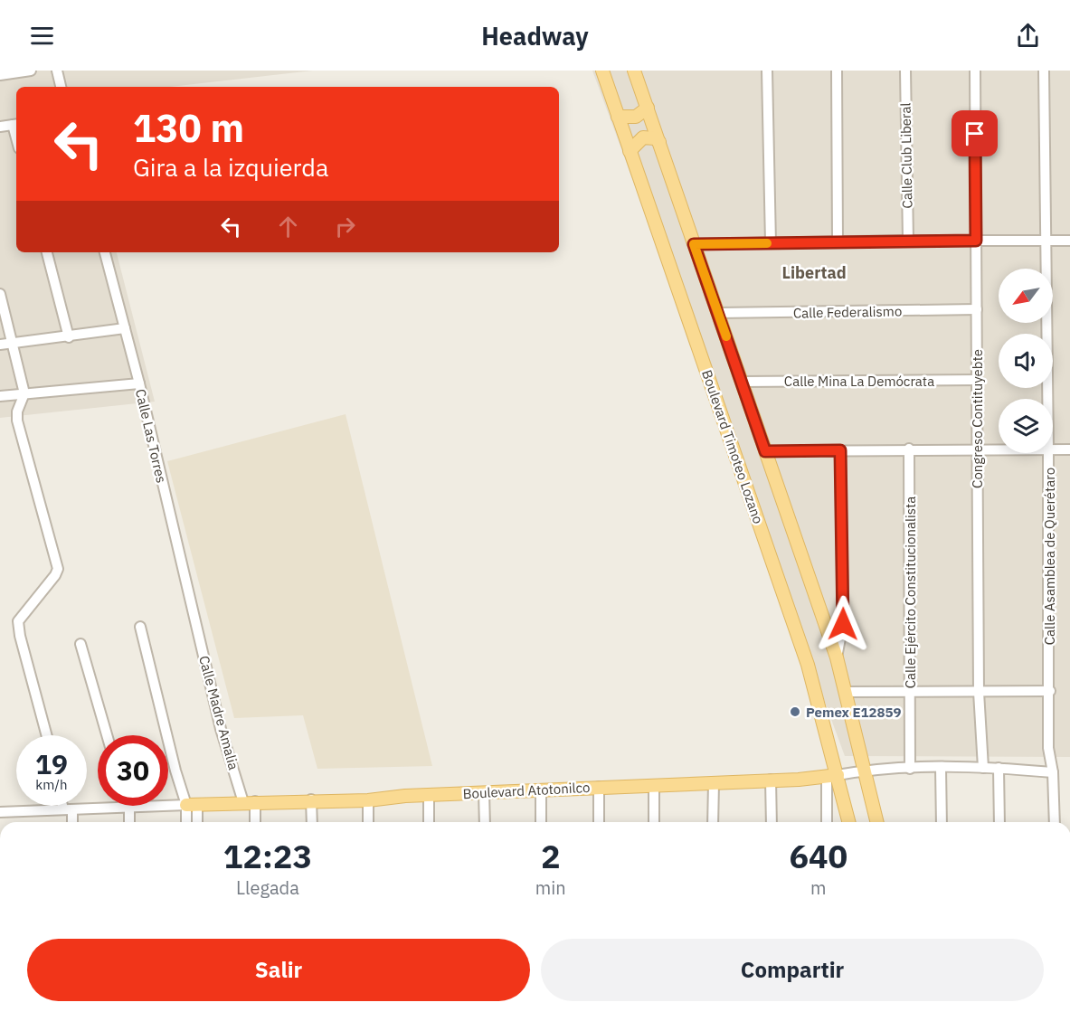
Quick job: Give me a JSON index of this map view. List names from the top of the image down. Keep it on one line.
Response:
{"streets":{"main road":["Boulevard Timoteo Lozano","Boulevard Atotonilco"],"street":["Calle Club Liberal","Calle Federalismo","Calle Mina La Demócrata","Congreso Contituyebte","Calle Las Torres","Calle Asamblea de Querétaro","Calle Ejército Constitucionalista","Calle Madre Amalia"]},"crossings":[["Calle Federalismo","Congreso Contituyebte"],["Calle Mina La Demócrata","Congreso Contituyebte"],["Congreso Contituyebte","Boulevard Atotonilco"],["Calle Las Torres","Calle Madre Amalia"],["Boulevard Timoteo Lozano","Boulevard Atotonilco"],["Calle Asamblea de Querétaro","Boulevard Atotonilco"],["Calle Ejército Constitucionalista","Boulevard Atotonilco"],["Calle Madre Amalia","Boulevard Atotonilco"]],"districts":["Libertad"],"places":["Pemex E12859"],"north":"bottom left","page":{"header":"Headway","turn":["130 m","Gira a la izquierda"],"speed":"19 km/h","limit":"30","eta":["12:23","Llegada","2","min","640","m"],"buttons":["Salir","Compartir"]}}
